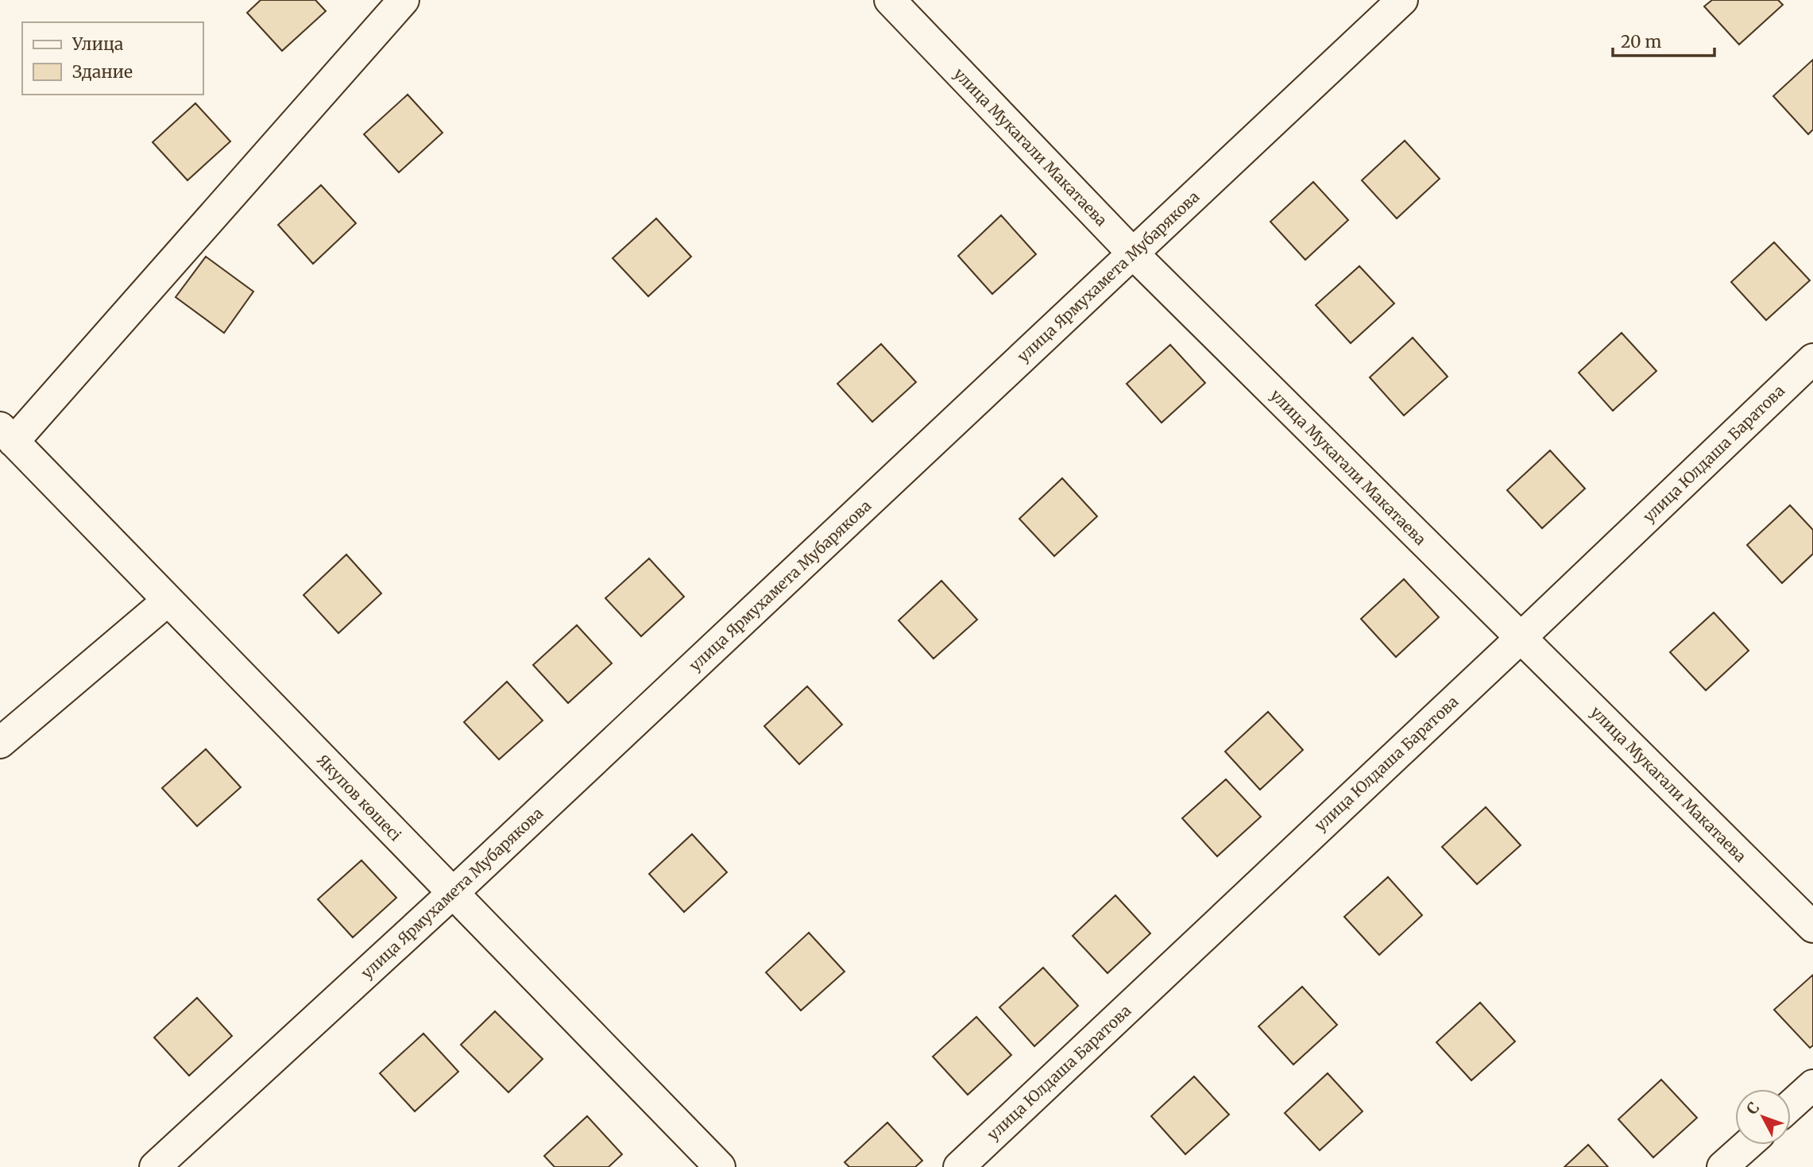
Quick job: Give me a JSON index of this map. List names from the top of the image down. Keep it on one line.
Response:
{"streets":{"street":["улица Мукагали Макатаева","улица Ярмухамета Мубарякова","улица Юлдаша Баратова","Якупов көшесі"]},"crossings":[["улица Мукагали Макатаева","улица Ярмухамета Мубарякова"],["улица Мукагали Макатаева","улица Юлдаша Баратова"],["улица Ярмухамета Мубарякова","Якупов көшесі"]],"legend":["Улица","Здание"],"scale_bar":"20 m","north":"top left"}
